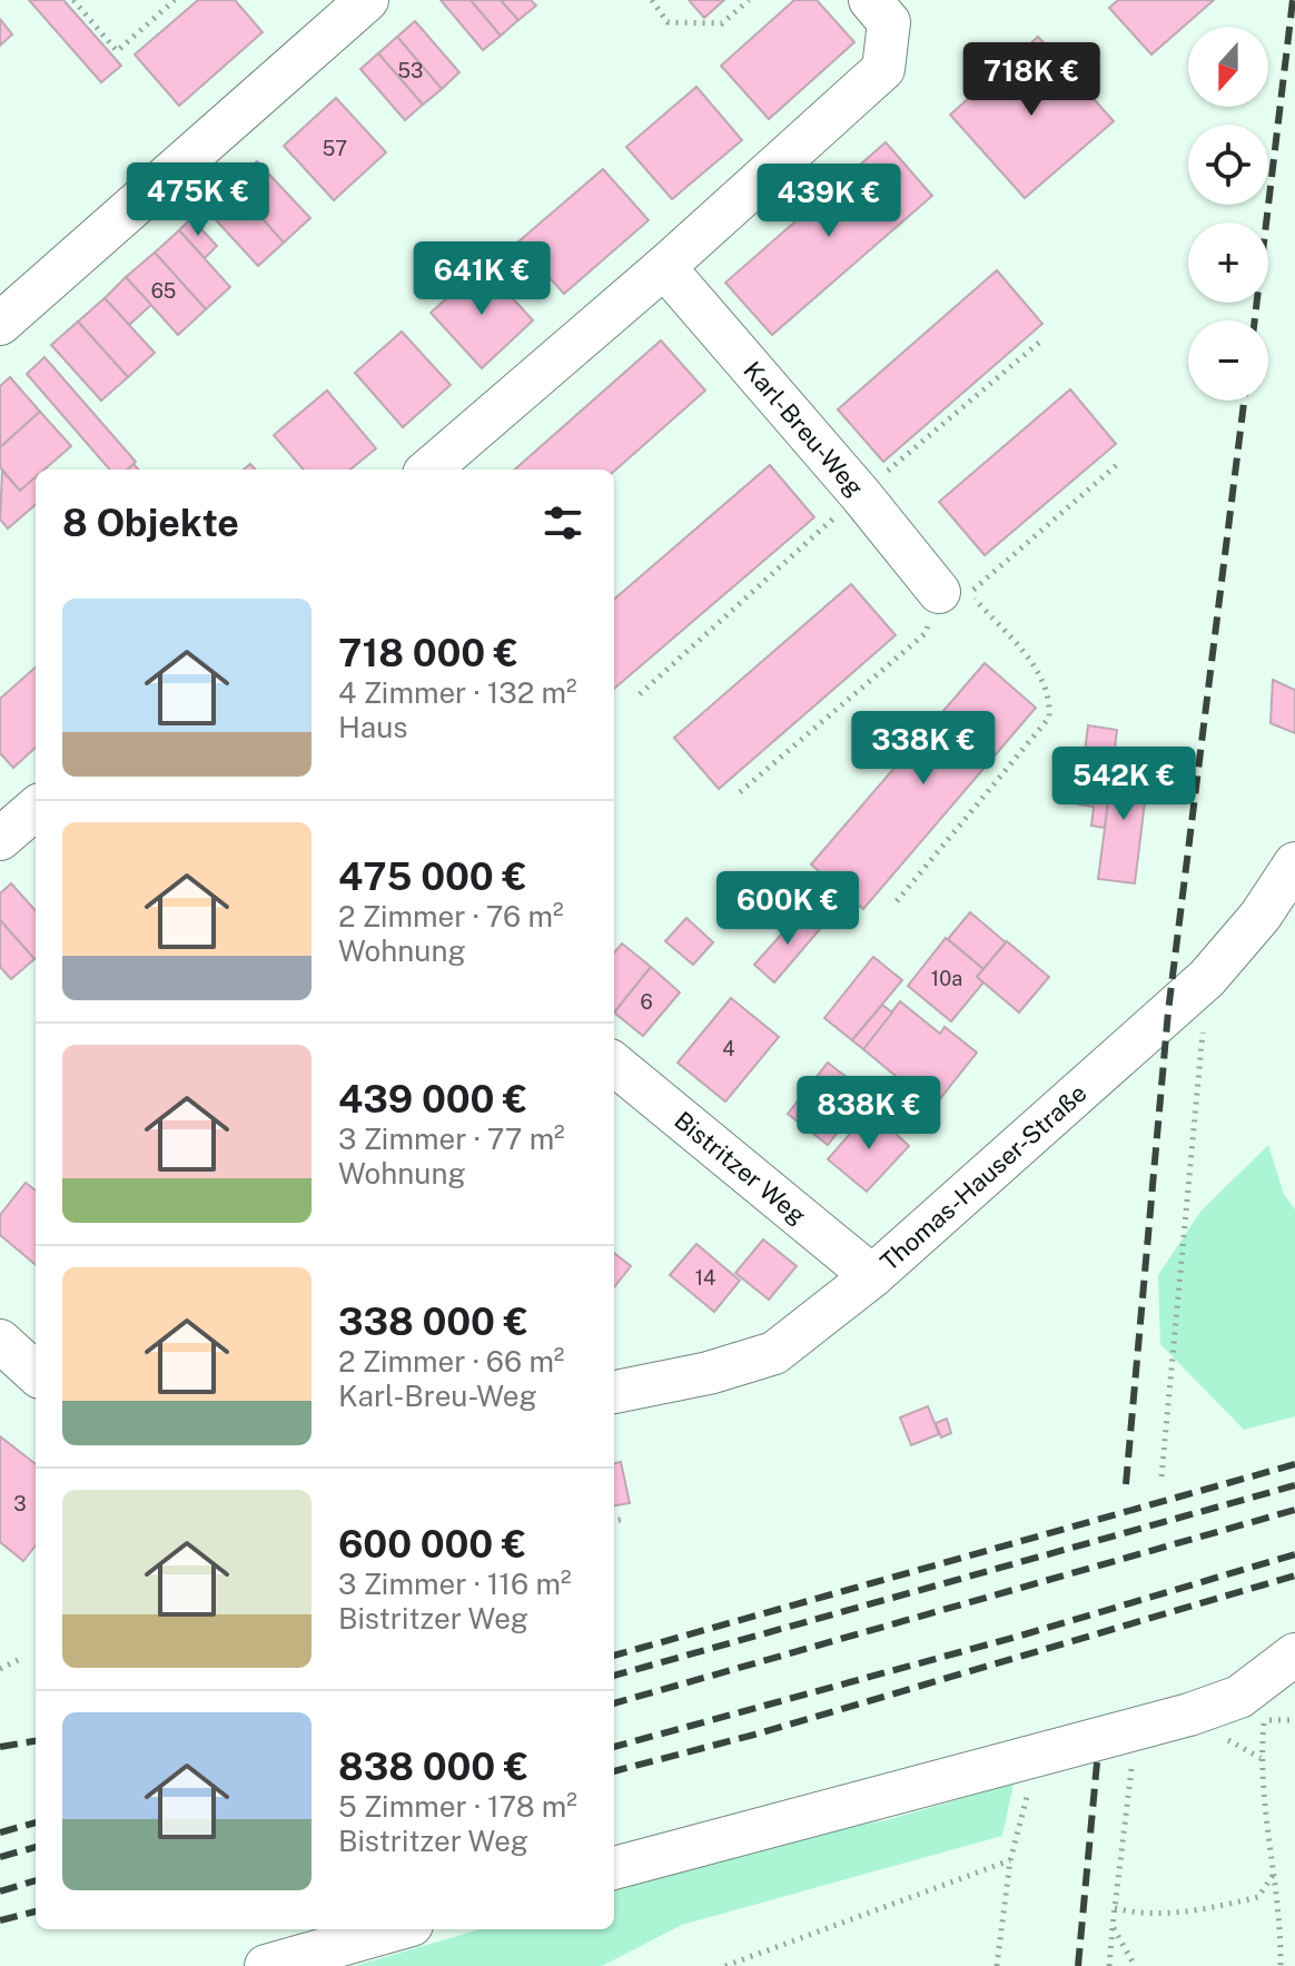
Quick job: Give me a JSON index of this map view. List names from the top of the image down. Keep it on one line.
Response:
{"streets":{"street":["Karl-Breu-Weg","Bistritzer Weg","Thomas-Hauser-Straße"]},"crossings":[["Bistritzer Weg","Thomas-Hauser-Straße"]],"house_numbers":["53","57","65","10a","6","4","14","3"],"north":"bottom","page":{"map_buttons":["+","−"],"price":["718K €","475K €","439K €","641K €","338K €","542K €","600K €","838K €"],"heading":"8 Objekte","list":[{"name":"718 000 €","note":"4 Zimmer · 132 m² · Haus"},{"name":"475 000 €","note":"2 Zimmer · 76 m² · Wohnung"},{"name":"439 000 €","note":"3 Zimmer · 77 m² · Wohnung"},{"name":"338 000 €","note":"2 Zimmer · 66 m² · Karl-Breu-Weg"},{"name":"600 000 €","note":"3 Zimmer · 116 m² · Bistritzer Weg"},{"name":"838 000 €","note":"5 Zimmer · 178 m² · Bistritzer Weg"}]}}
